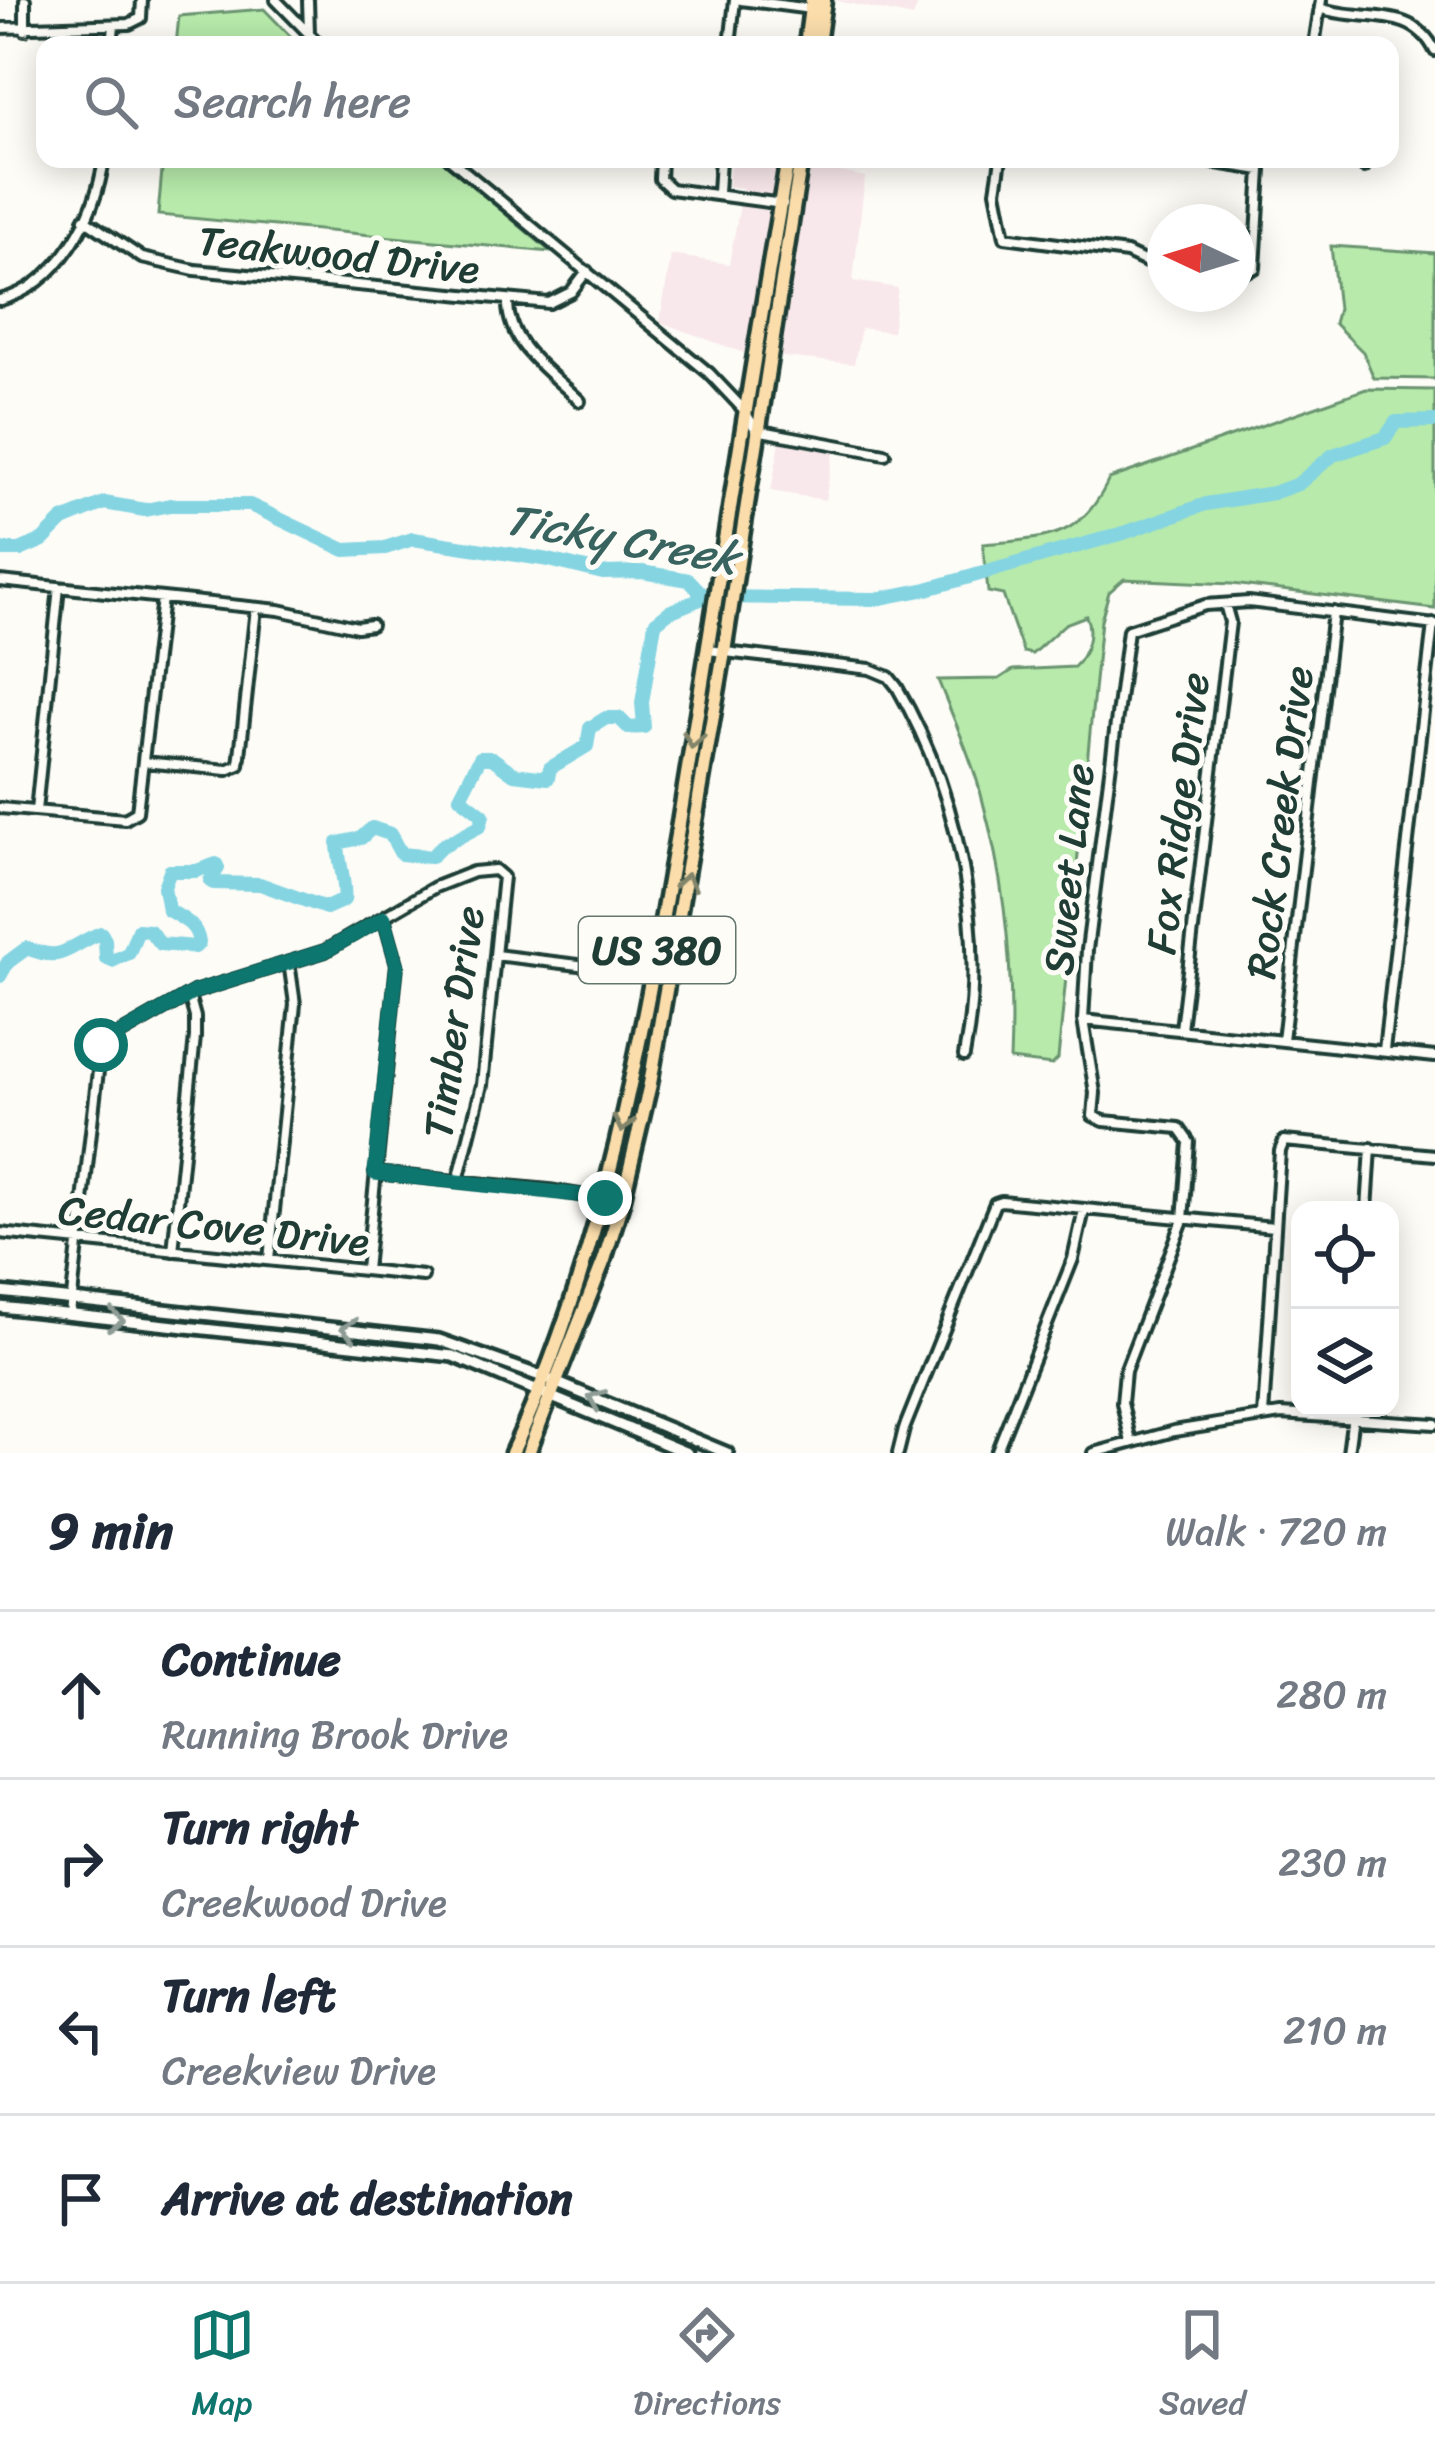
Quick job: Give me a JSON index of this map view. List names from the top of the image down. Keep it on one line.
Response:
{"streets":{"highway":["US 380"],"street":["Teakwood Drive","Fox Ridge Drive","Rock Creek Drive","Sweet Lane","Timber Drive","Cedar Cove Drive"]},"crossings":[["Fox Ridge Drive","Sweet Lane"]],"water":["Ticky Creek"],"north":"left","page":{"search":"Search here","heading":["9 min","Walk · 720 m"],"list":[["Continue","Running Brook Drive","280 m"],["Turn right","Creekwood Drive","230 m"],["Turn left","Creekview Drive","210 m"],"Arrive at destination"],"nav":["Map","Directions","Saved"]}}
